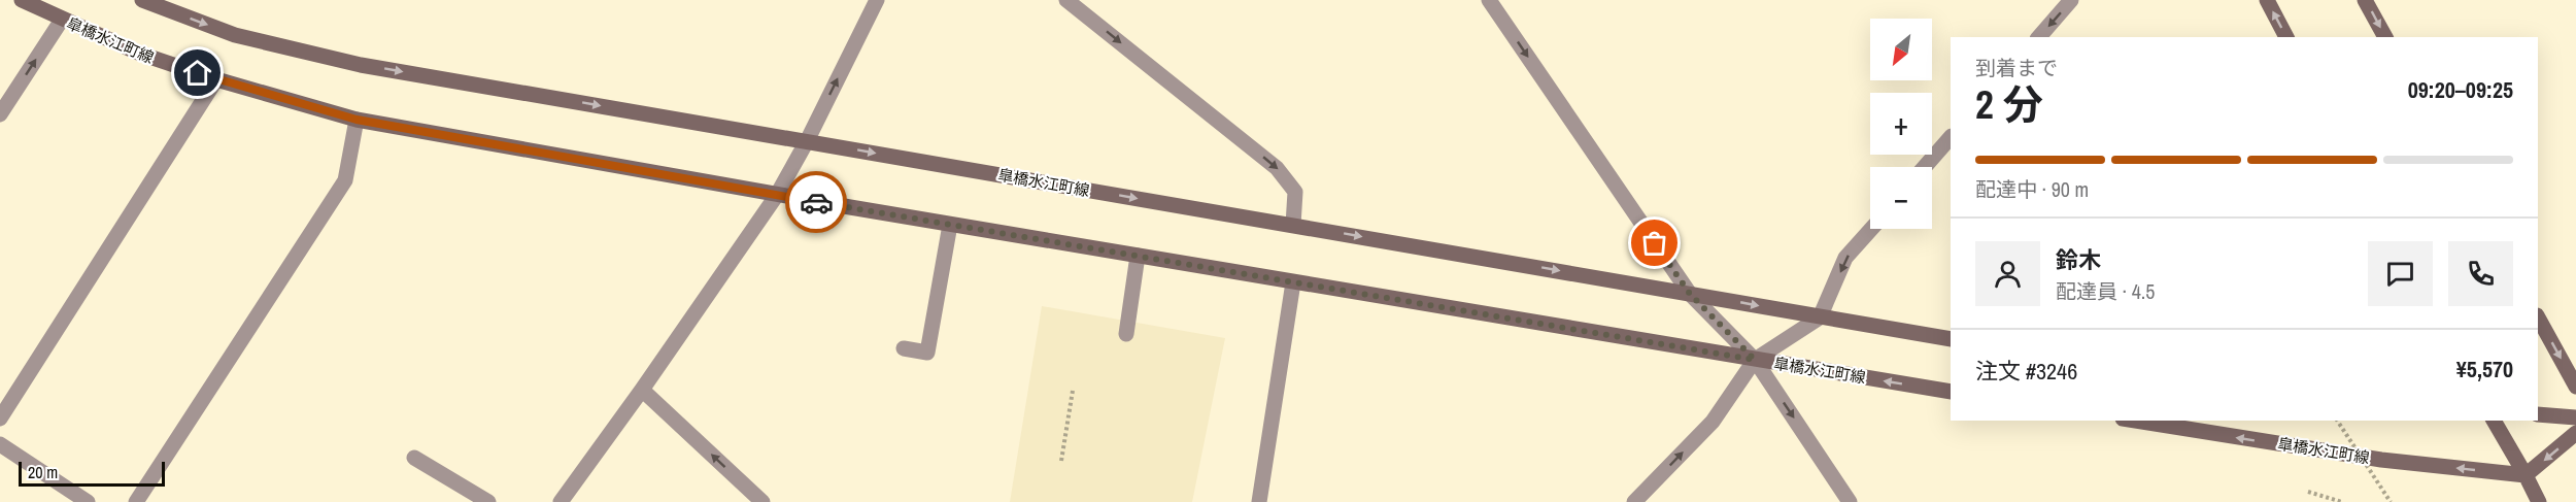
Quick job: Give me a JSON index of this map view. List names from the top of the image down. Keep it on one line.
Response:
{"streets":{"street":["皐橋水江町線"]},"scale_bar":"20 m","north":"bottom left","page":{"map_buttons":["+","−"],"heading":["2 分","到着まで","09:20–09:25"],"panel":["鈴木","配達員 · 4.5","注文 #3246","¥5,570"],"bar":"配達中 · 90 m","scale":"20 m"}}
